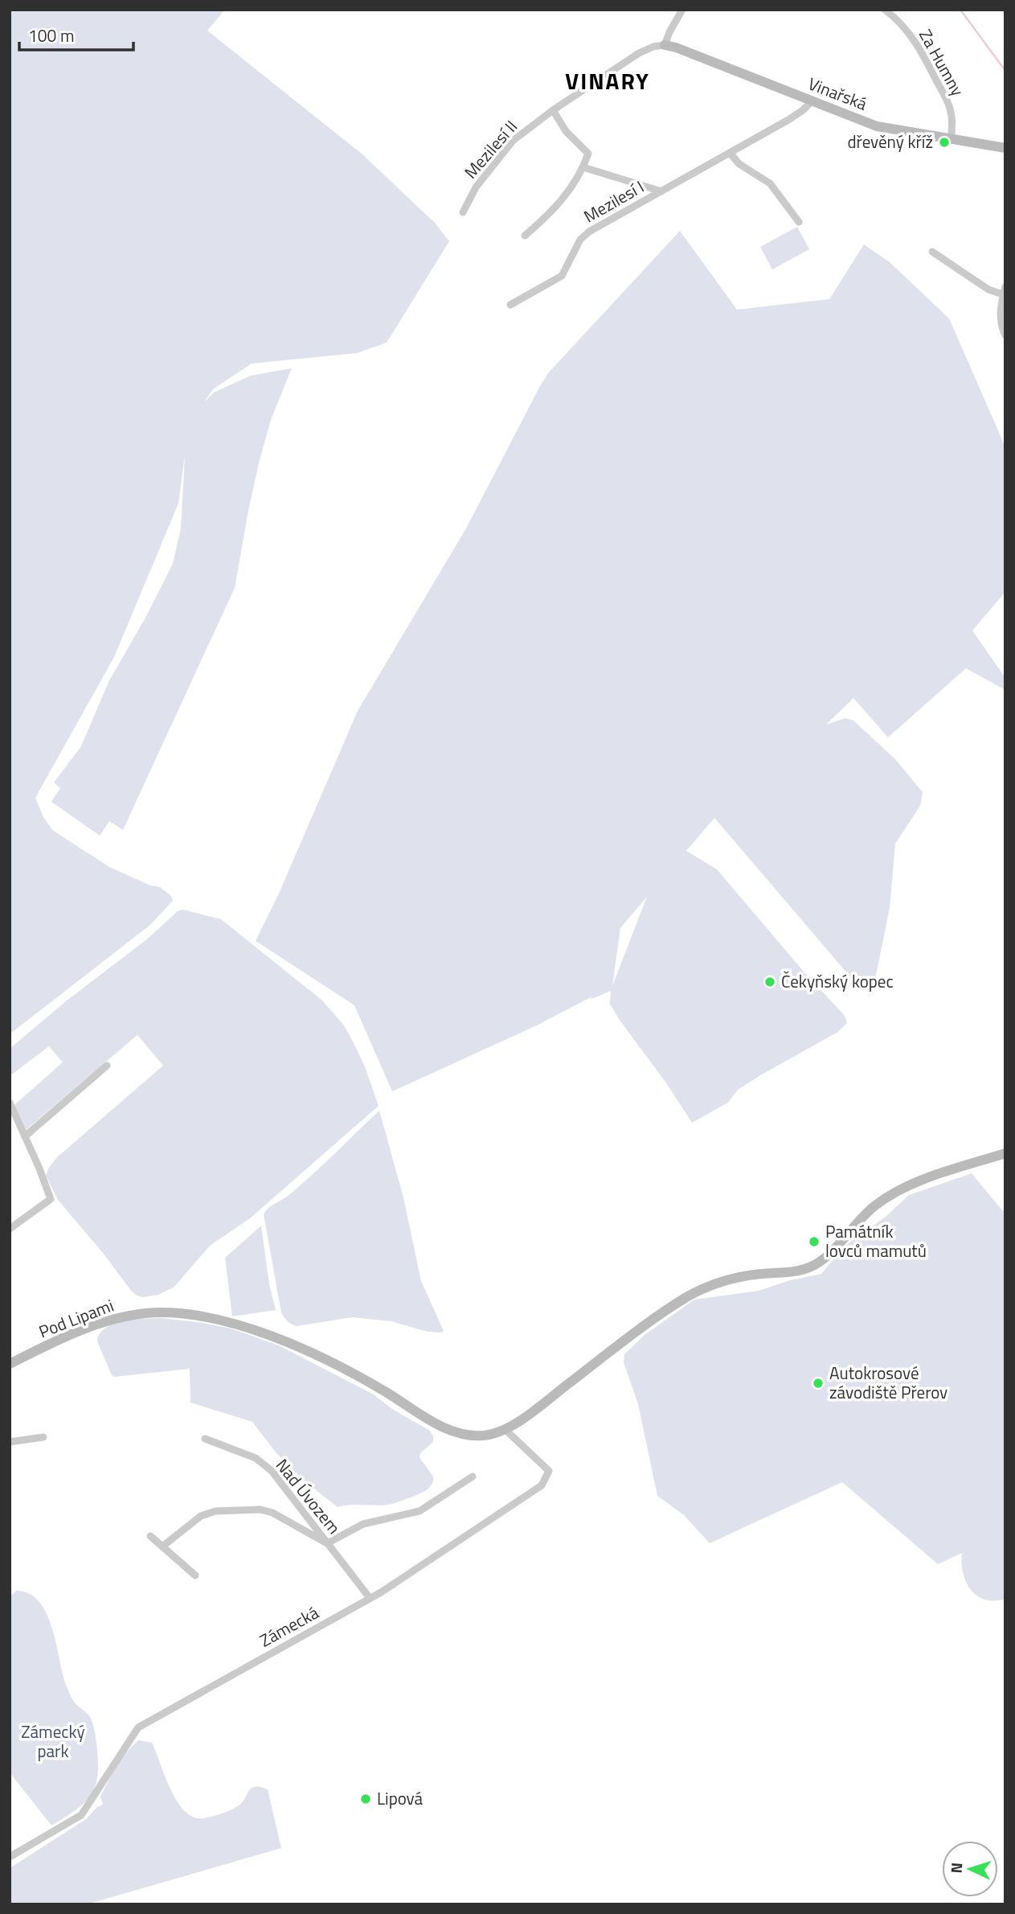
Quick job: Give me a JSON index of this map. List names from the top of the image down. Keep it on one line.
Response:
{"streets":{"main road":["Vinařská","Pod Lipami"],"street":["Za Humny","Mezilesí II","Mezilesí I","Nad Úvozem","Zámecká"]},"crossings":[["Za Humny","Vinařská"],["Vinařská","Mezilesí II"],["Vinařská","Mezilesí I"],["Pod Lipami","Zámecká"],["Nad Úvozem","Zámecká"]],"districts":["VINARY"],"parks":["Zámecký park"],"places":["dřevěný kříž","Čekyňský kopec","Památník lovců mamutů","Autokrosové závodiště Přerov","Lipová"],"scale_bar":"100 m","north":"left"}
